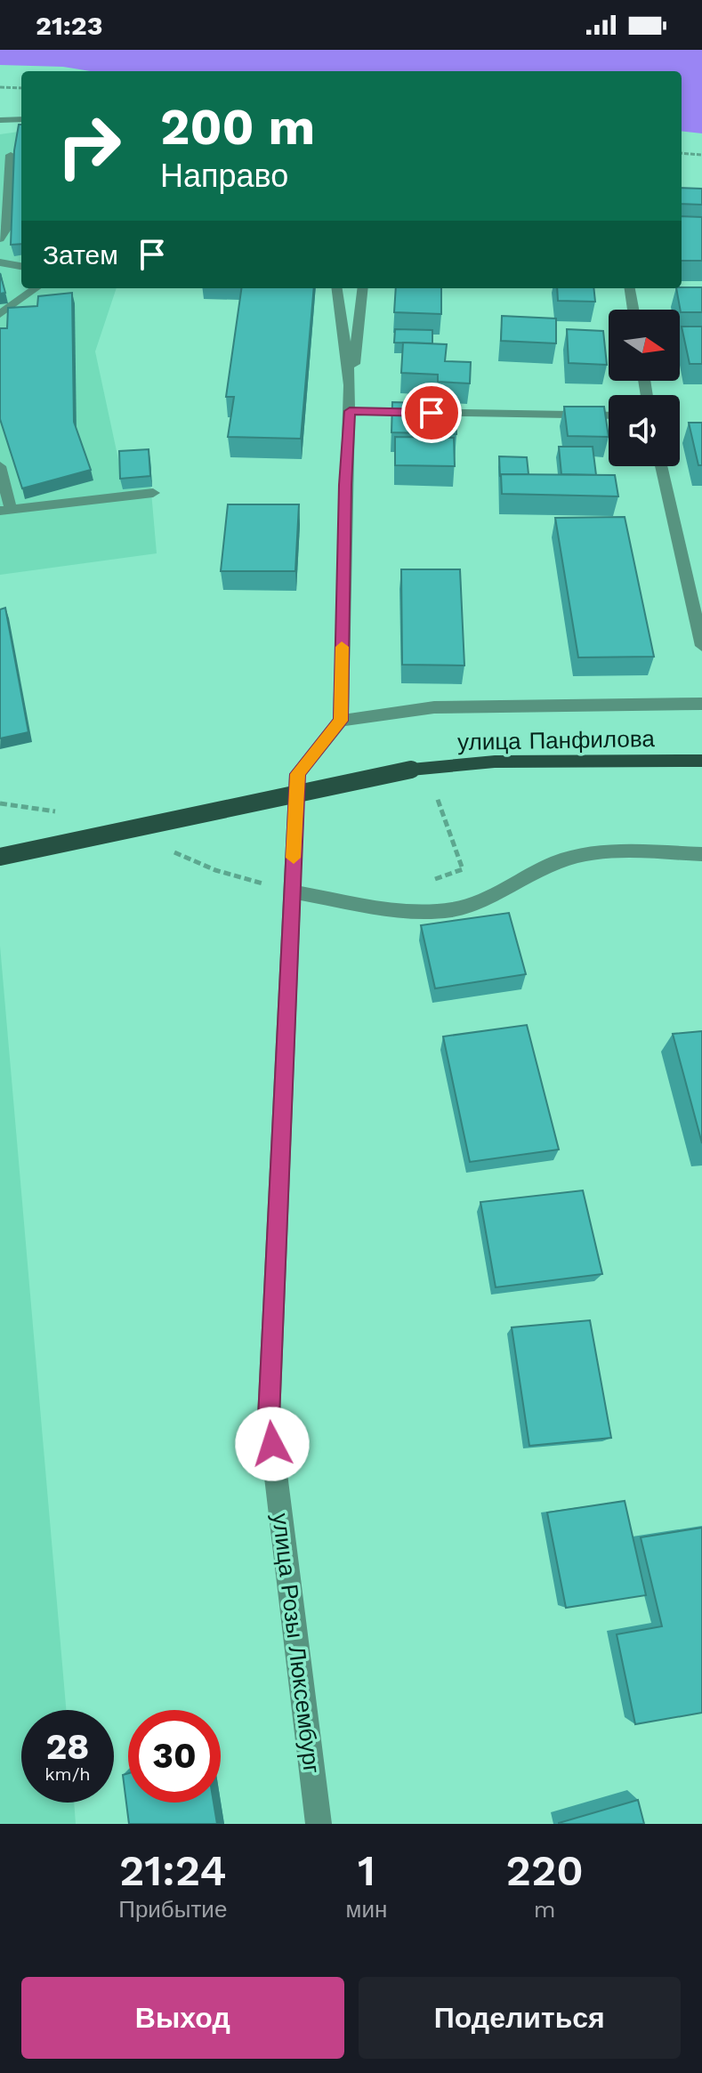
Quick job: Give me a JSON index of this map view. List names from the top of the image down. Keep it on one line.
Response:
{"streets":{"main road":["улица Панфилова"],"street":["улица Розы Люксембург"]},"north":"right","page":{"status":"21:23","turn":["200 m","Направо"],"then":"Затем","speed":"28 km/h","limit":"30","eta":["21:24","Прибытие","1","мин","220","m"],"buttons":["Выход","Поделиться"]}}
